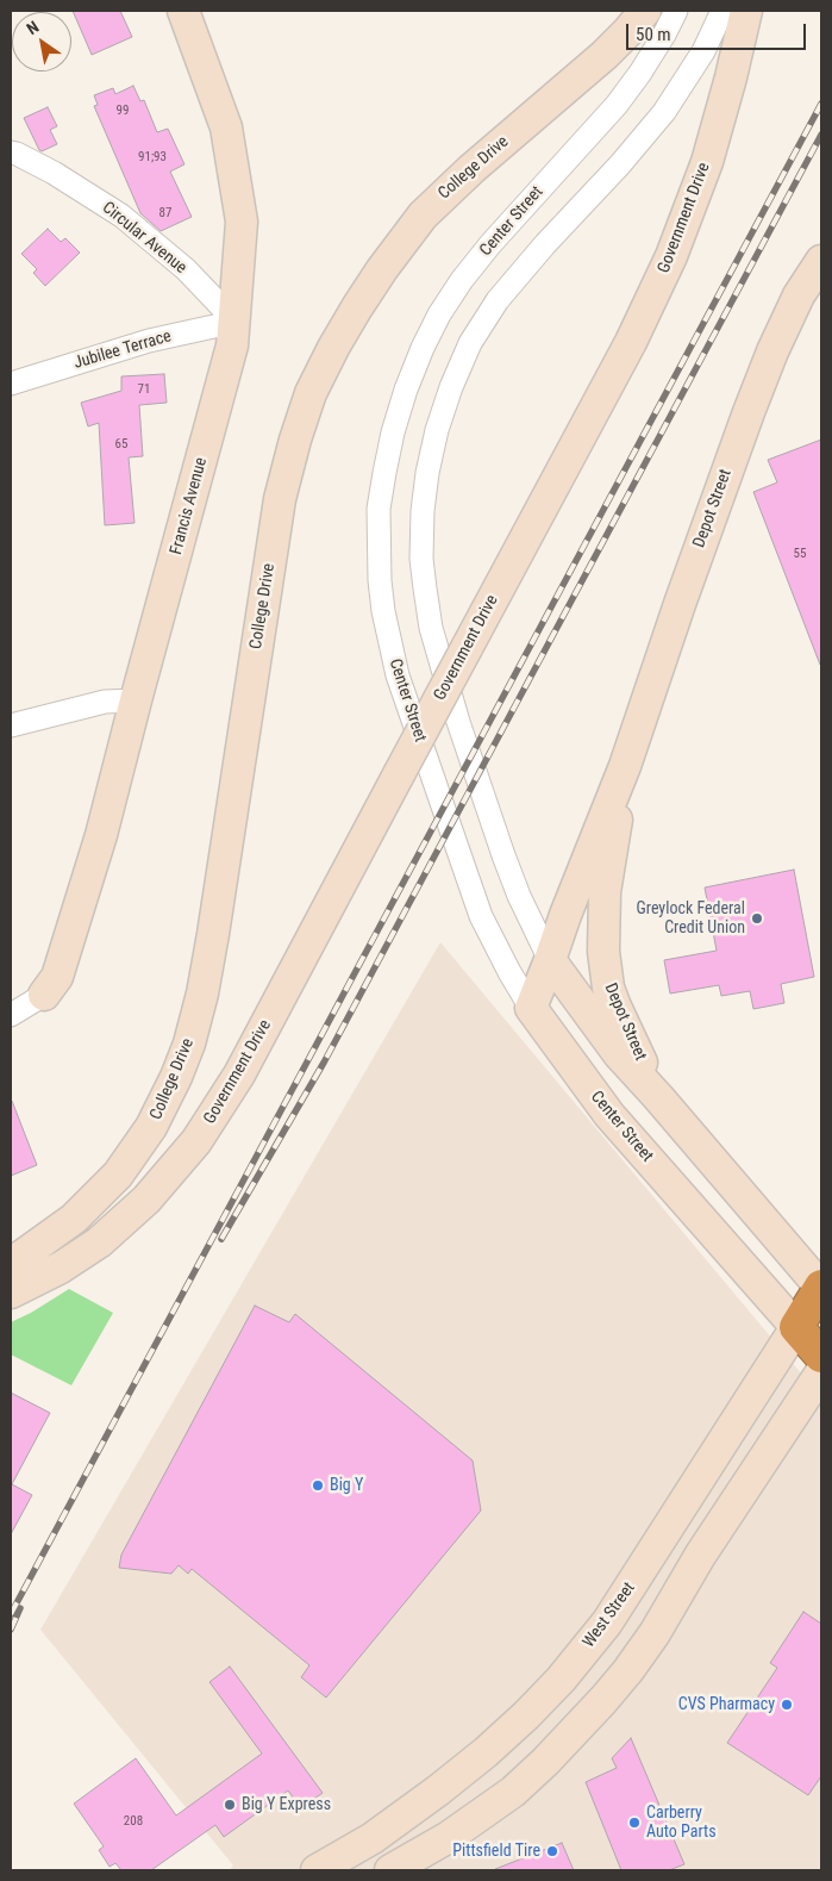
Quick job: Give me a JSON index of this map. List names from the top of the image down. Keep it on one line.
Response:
{"streets":{"highway":["Center Street","West Street"],"street":["College Drive","Government Drive","Circular Avenue","Jubilee Terrace","Francis Avenue","Depot Street"]},"crossings":[["Center Street","Depot Street"],["Center Street","West Street"],["Circular Avenue","Jubilee Terrace"],["Circular Avenue","Francis Avenue"],["Jubilee Terrace","Francis Avenue"]],"places":["Greylock Federal Credit Union","Big Y","CVS Pharmacy","Big Y Express","Carberry Auto Parts","Pittsfield Tire"],"house_numbers":["99","91;93","87","71","65","55","208"],"scale_bar":"50 m","north":"top left"}
